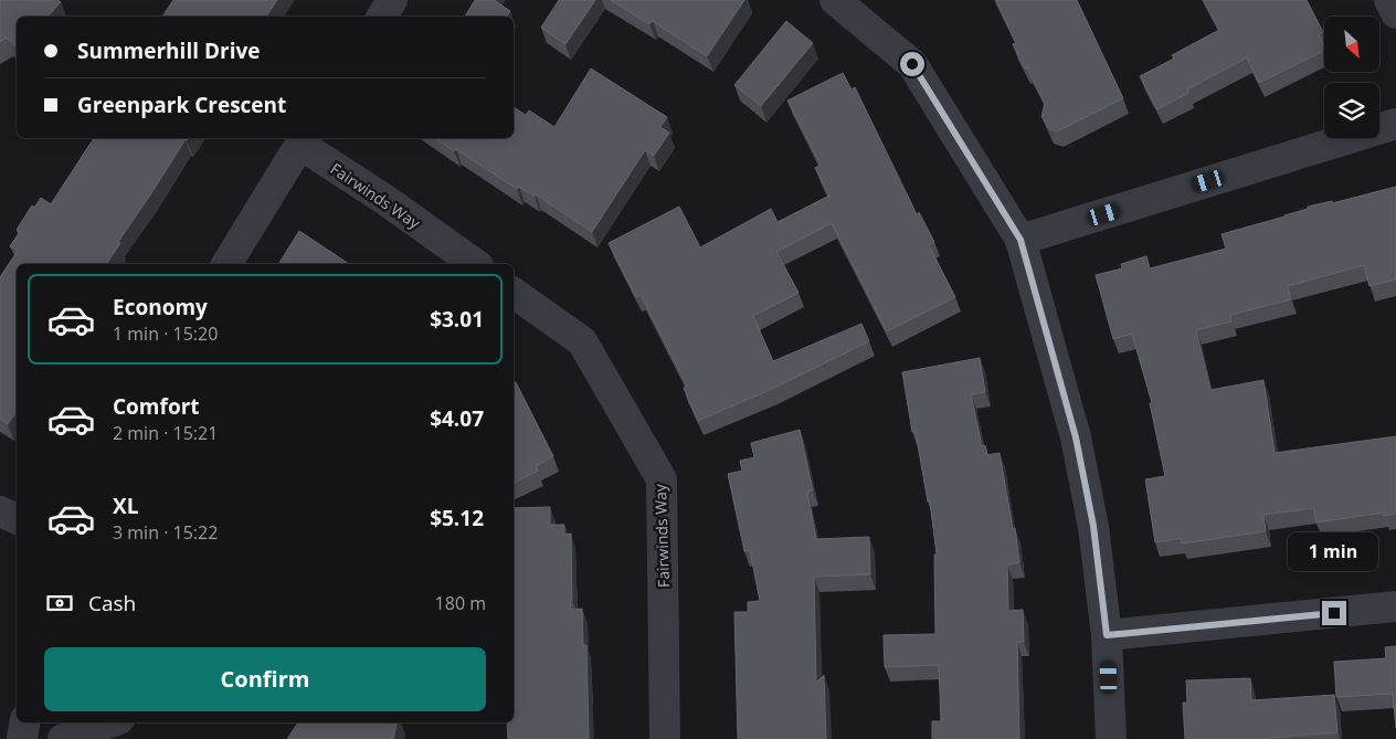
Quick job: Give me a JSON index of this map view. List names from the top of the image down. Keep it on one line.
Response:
{"streets":{"street":["Fairwinds Way"]},"north":"bottom right","page":{"banner":["Summerhill Drive","Greenpark Crescent"],"list":[{"name":"Economy","note":"1 min · 15:20","value":"$3.01"},{"name":"Comfort","note":"2 min · 15:21","value":"$4.07"},{"name":"XL","note":"3 min · 15:22","value":"$5.12"}],"bubble":"1 min","pay":["Cash","180 m"],"buttons":"Confirm"}}
